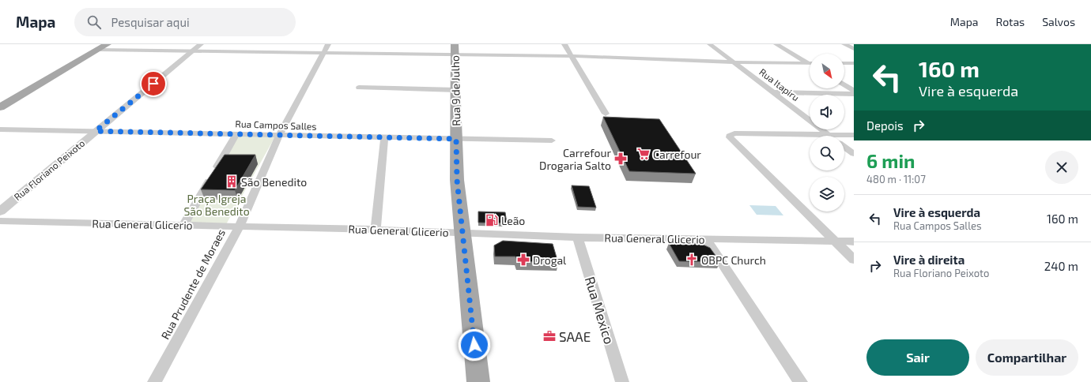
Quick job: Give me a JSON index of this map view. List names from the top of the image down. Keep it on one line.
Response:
{"streets":{"main road":["Rua 9 de Julho"],"street":["Rua Itapiru","Rua Campos Salles","Rua Floriano Peixoto","Rua General Glicerio","Rua Prudente de Moraes","Rua Mexico"]},"crossings":[["Rua 9 de Julho","Rua Campos Salles"],["Rua 9 de Julho","Rua General Glicerio"],["Rua Campos Salles","Rua Floriano Peixoto"],["Rua Campos Salles","Rua Prudente de Moraes"],["Rua General Glicerio","Rua Prudente de Moraes"],["Rua General Glicerio","Rua Mexico"]],"parks":["Praça Igreja São Benedito"],"places":{"supermarket":["Carrefour"],"pharmacy":["Carrefour Drogaria Salto","Drogal"],"building":["São Benedito"],"fuel station":["Leão"],"church":["OBPC Church"],"office":["SAAE"]},"north":"bottom right","page":{"header":"Mapa","search":"Pesquisar aqui","nav":["Mapa","Rotas","Salvos"],"turn":["160 m","Vire à esquerda"],"then":"Depois","heading":["6 min","480 m · 11:07"],"list":[{"name":"Vire à esquerda","note":"Rua Campos Salles","value":"160 m"},{"name":"Vire à direita","note":"Rua Floriano Peixoto","value":"240 m"}],"buttons":["Sair","Compartilhar"]}}
